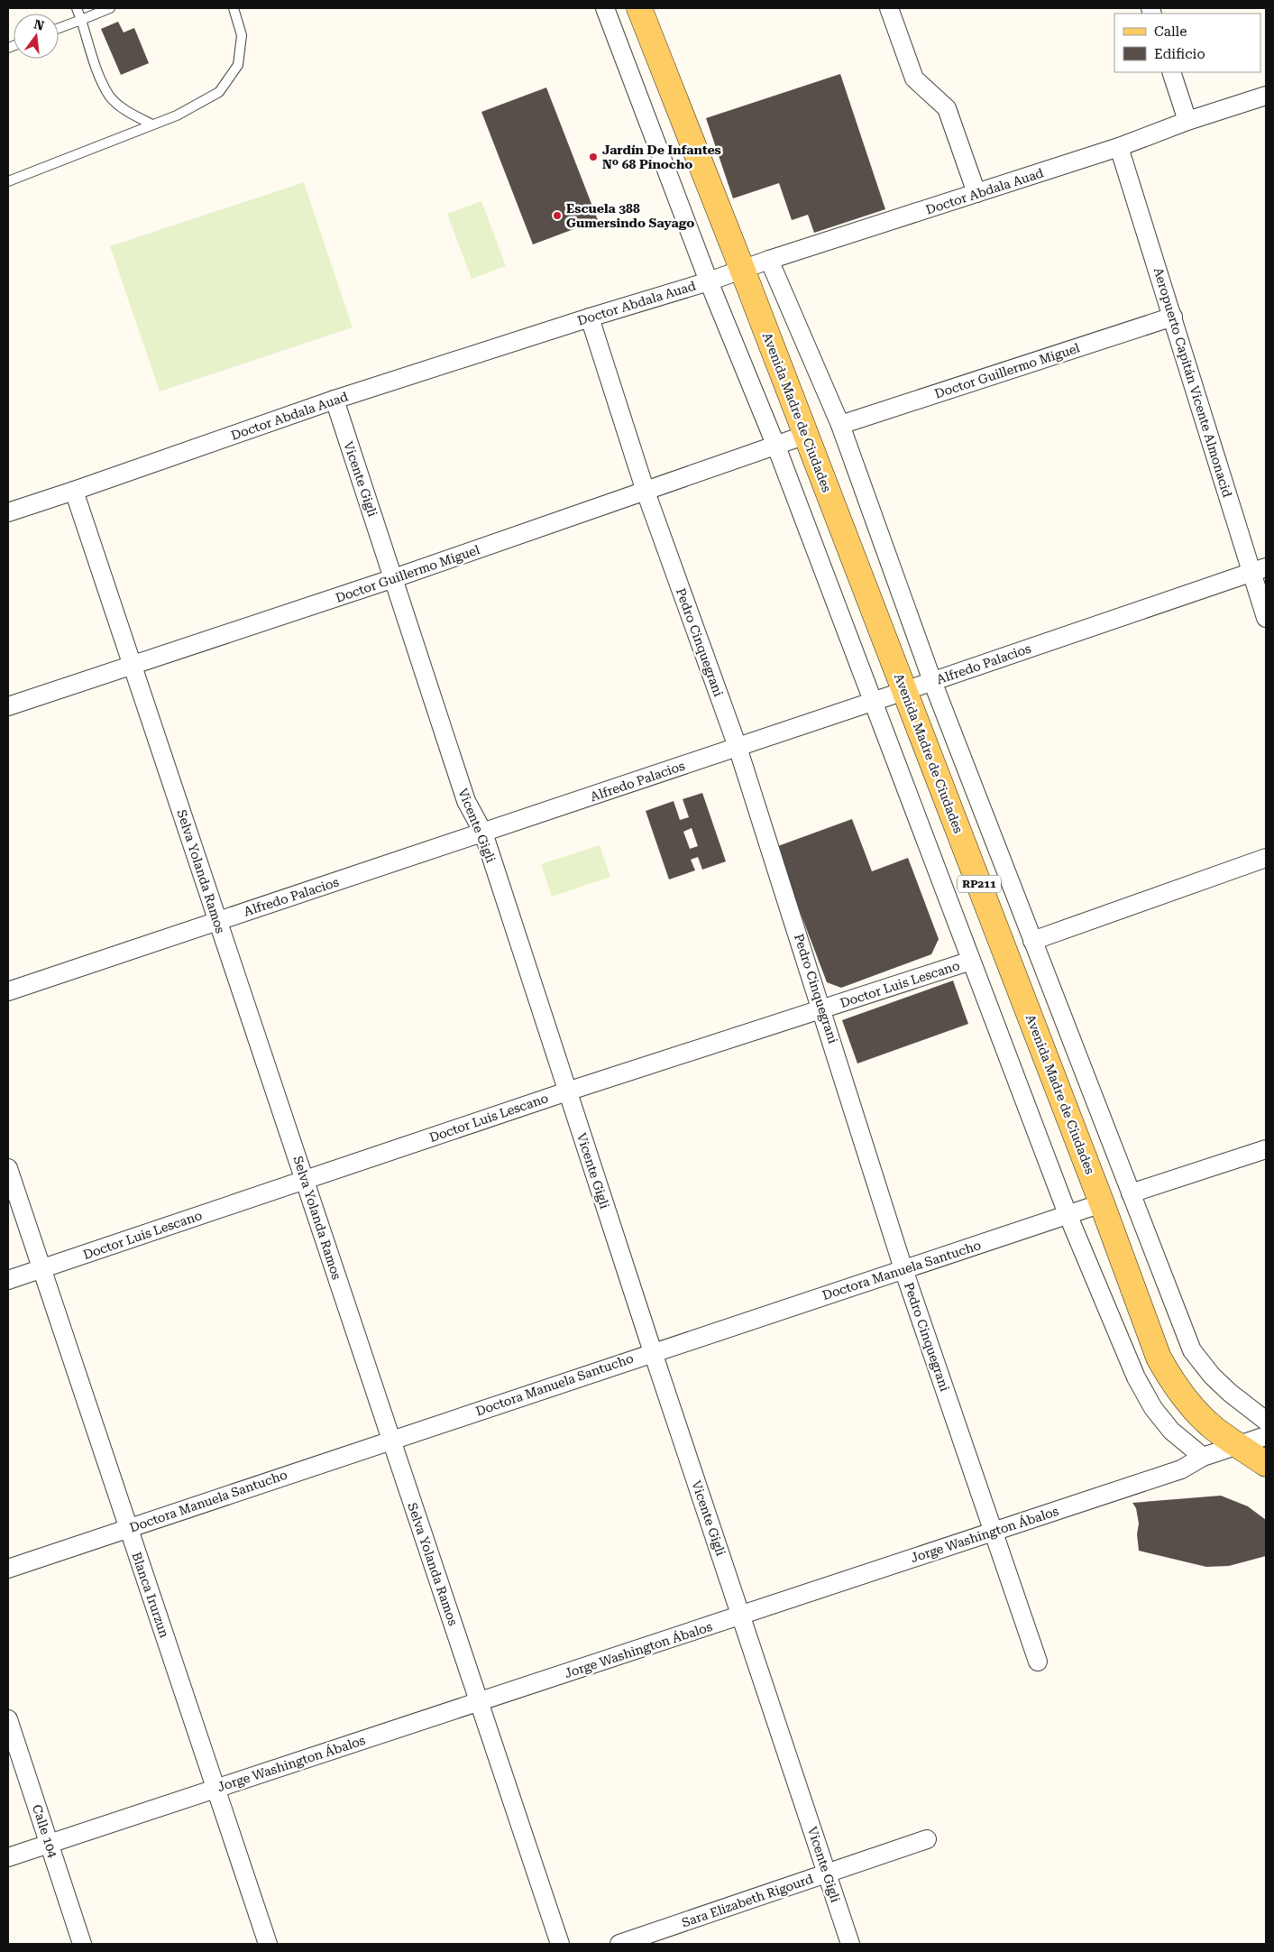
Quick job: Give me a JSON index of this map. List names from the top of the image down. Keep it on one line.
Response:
{"streets":{"main road":["Avenida Madre de Ciudades","RP211"],"street":["Doctor Abdala Auad","Doctor Guillermo Miguel","Aeropuerto Capitán Vicente Almonacid","Vicente Gigli","Pedro Cinquegrani","Alfredo Palacios","Selva Yolanda Ramos","Doctor Luis Lescano","Doctora Manuela Santucho","Jorge Washington Ábalos","Blanca Irurzun","Calle 104","Sara Elizabeth Rigourd"]},"crossings":[["Doctor Abdala Auad","Aeropuerto Capitán Vicente Almonacid"],["Doctor Abdala Auad","Avenida Madre de Ciudades"],["Doctor Abdala Auad","Vicente Gigli"],["Doctor Abdala Auad","Pedro Cinquegrani"],["Doctor Abdala Auad","Selva Yolanda Ramos"],["Doctor Guillermo Miguel","Aeropuerto Capitán Vicente Almonacid"],["Doctor Guillermo Miguel","Avenida Madre de Ciudades"],["Doctor Guillermo Miguel","Vicente Gigli"],["Doctor Guillermo Miguel","Pedro Cinquegrani"],["Doctor Guillermo Miguel","Selva Yolanda Ramos"],["Aeropuerto Capitán Vicente Almonacid","Alfredo Palacios"],["Avenida Madre de Ciudades","Alfredo Palacios"],["Avenida Madre de Ciudades","Doctora Manuela Santucho"],["Avenida Madre de Ciudades","Jorge Washington Ábalos"],["Vicente Gigli","Alfredo Palacios"],["Vicente Gigli","Doctor Luis Lescano"],["Vicente Gigli","Doctora Manuela Santucho"],["Vicente Gigli","Jorge Washington Ábalos"],["Vicente Gigli","Sara Elizabeth Rigourd"],["Pedro Cinquegrani","Alfredo Palacios"],["Pedro Cinquegrani","Doctor Luis Lescano"],["Pedro Cinquegrani","Doctora Manuela Santucho"],["Pedro Cinquegrani","Jorge Washington Ábalos"],["Alfredo Palacios","Selva Yolanda Ramos"],["Selva Yolanda Ramos","Doctor Luis Lescano"],["Selva Yolanda Ramos","Doctora Manuela Santucho"],["Selva Yolanda Ramos","Jorge Washington Ábalos"],["Doctor Luis Lescano","Blanca Irurzun"],["Doctora Manuela Santucho","Blanca Irurzun"],["Jorge Washington Ábalos","Blanca Irurzun"],["Jorge Washington Ábalos","Calle 104"]],"places":["Jardín De Infantes Nº 68 Pinocho","Escuela 388 Gumersindo Sayago"],"legend":["Calle","Edificio"],"north":"top"}
